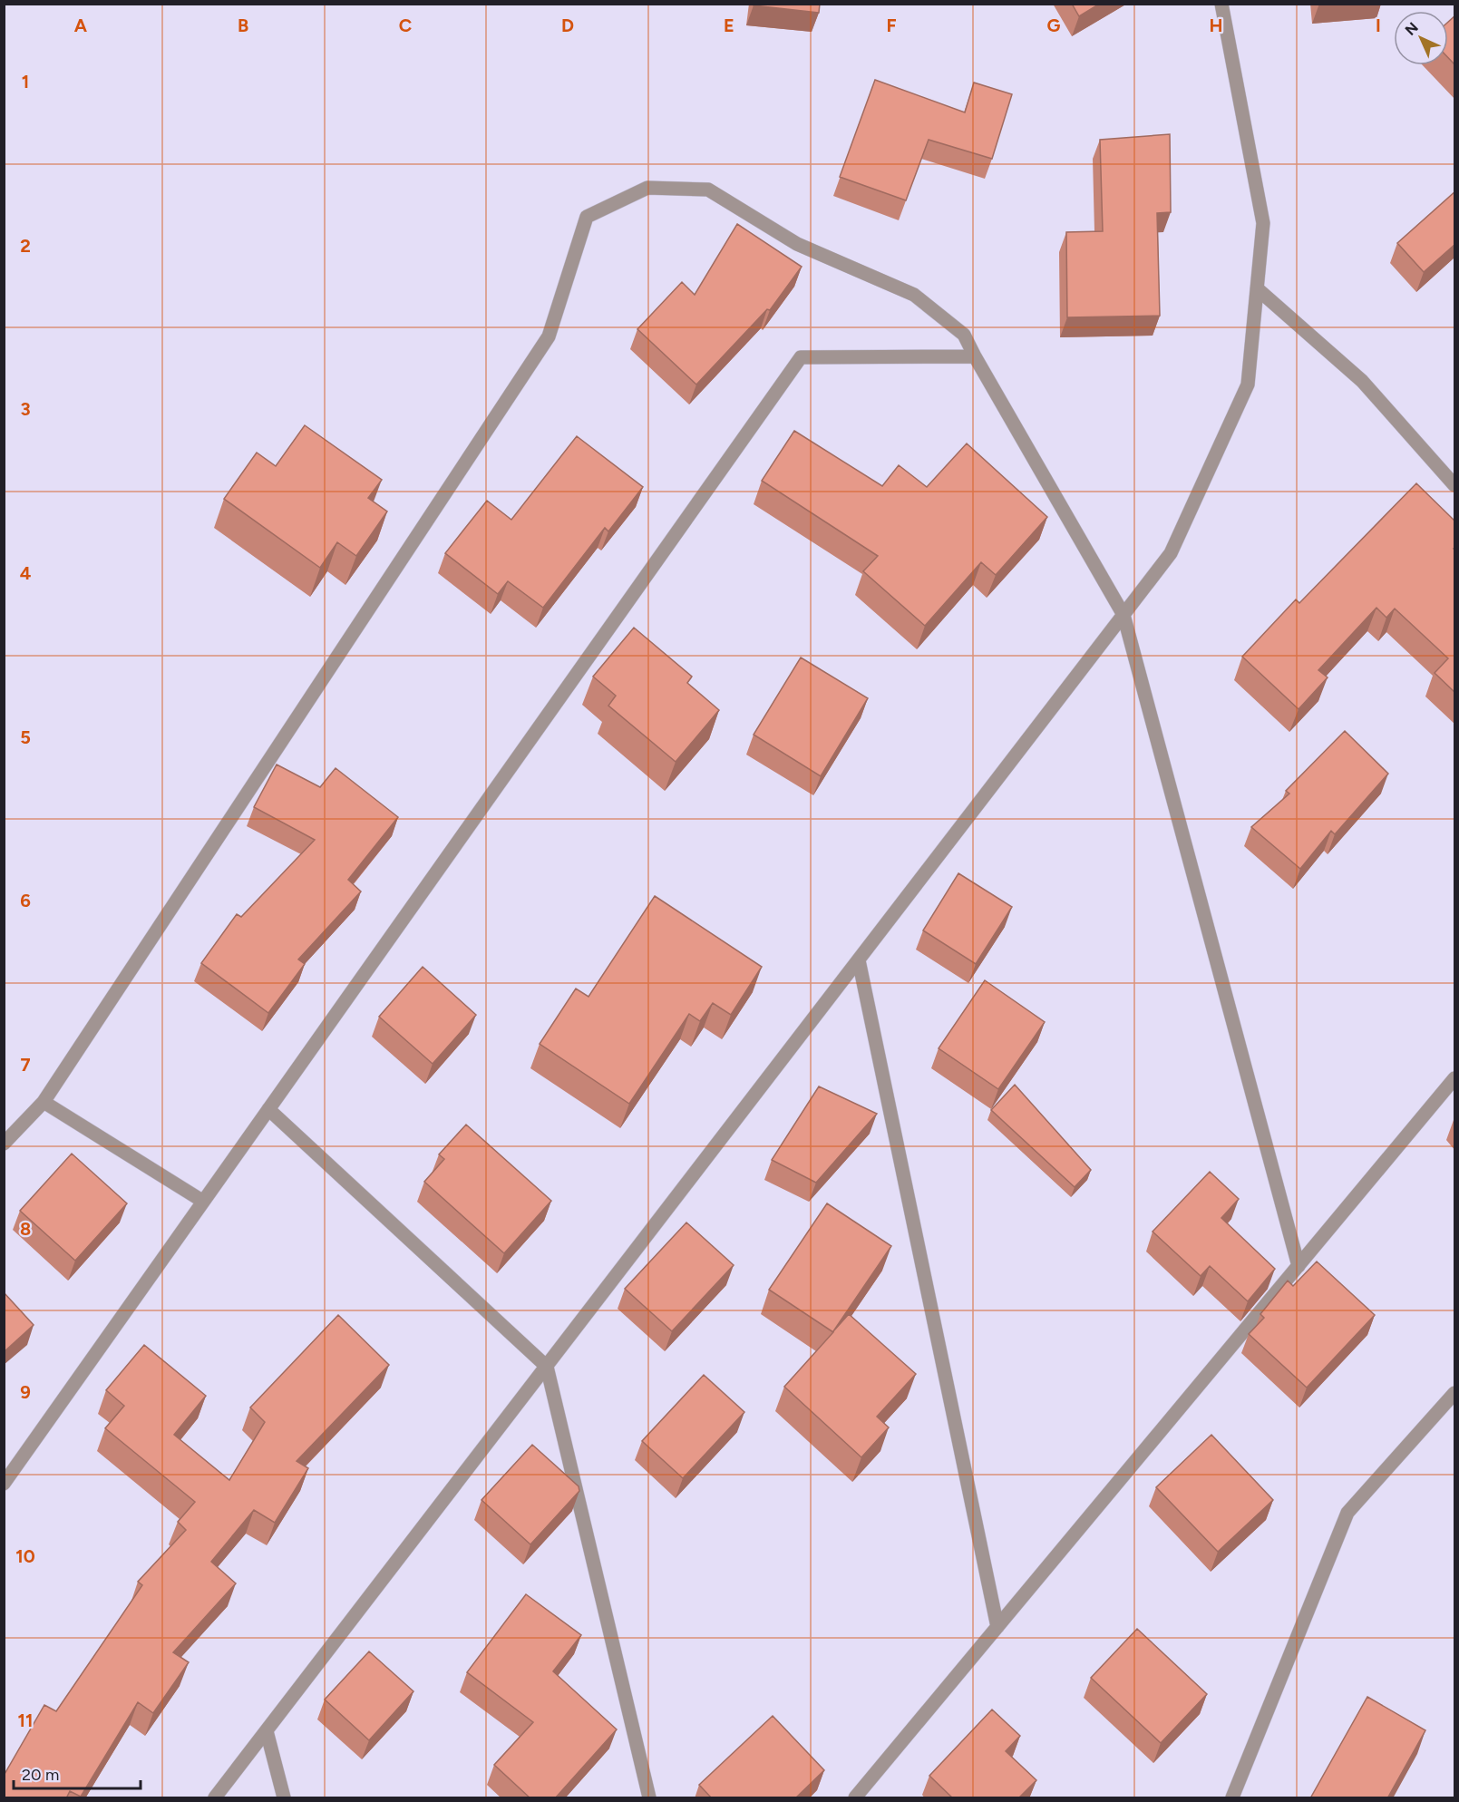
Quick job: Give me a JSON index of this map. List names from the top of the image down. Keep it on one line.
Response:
{"scale_bar":"20 m","north":"top left","grid":{"columns":["A","B","C","D","E","F","G","H","I"],"rows":["1","2","3","4","5","6","7","8","9","10","11"]}}
